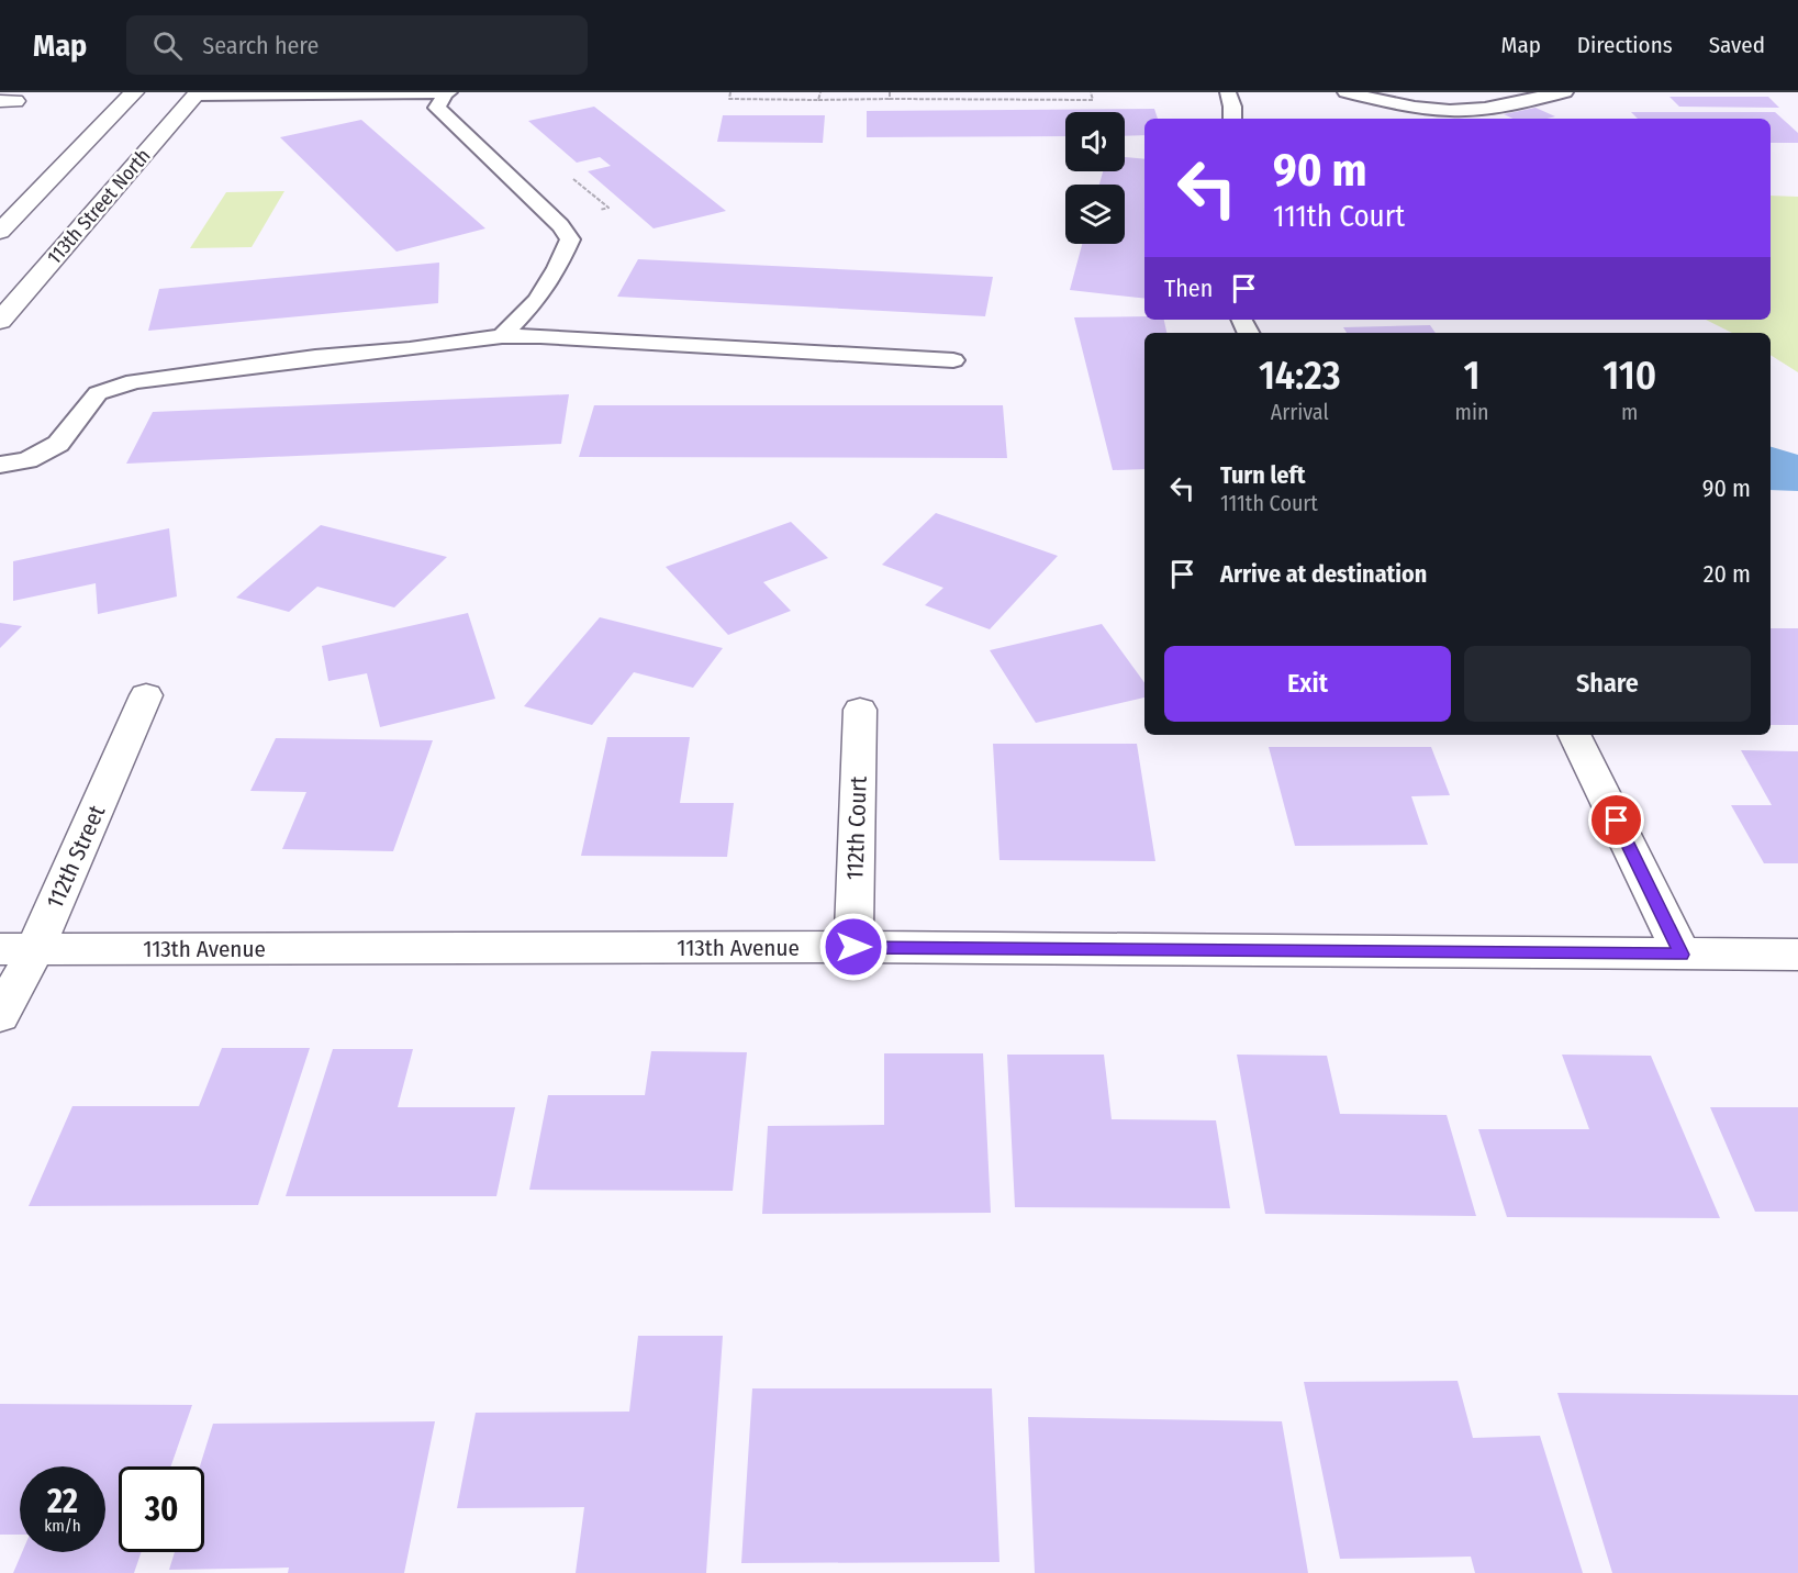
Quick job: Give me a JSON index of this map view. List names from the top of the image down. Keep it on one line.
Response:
{"streets":{"street":["113th Street North","112th Court","112th Street","113th Avenue"]},"crossings":[["112th Court","113th Avenue"],["112th Street","113th Avenue"]],"page":{"header":"Map","search":"Search here","nav":["Map","Directions","Saved"],"turn":["90 m","111th Court"],"then":"Then","eta":["14:23","Arrival","1","min","110","m"],"list":[{"name":"Turn left","note":"111th Court","value":"90 m"},{"name":"Arrive at destination","value":"20 m"}],"buttons":["Exit","Share"],"speed":"22 km/h","limit":"30"}}
